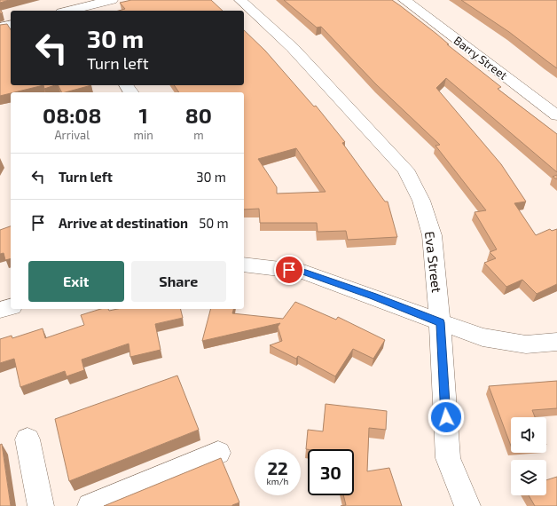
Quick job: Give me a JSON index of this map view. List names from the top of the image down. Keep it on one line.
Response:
{"streets":{"street":["Barry Street","Eva Street"]},"page":{"turn":["30 m","Turn left"],"eta":["08:08","Arrival","1","min","80","m"],"list":[{"name":"Turn left","value":"30 m"},{"name":"Arrive at destination","value":"50 m"}],"buttons":["Exit","Share"],"speed":"22 km/h","limit":"30"}}
